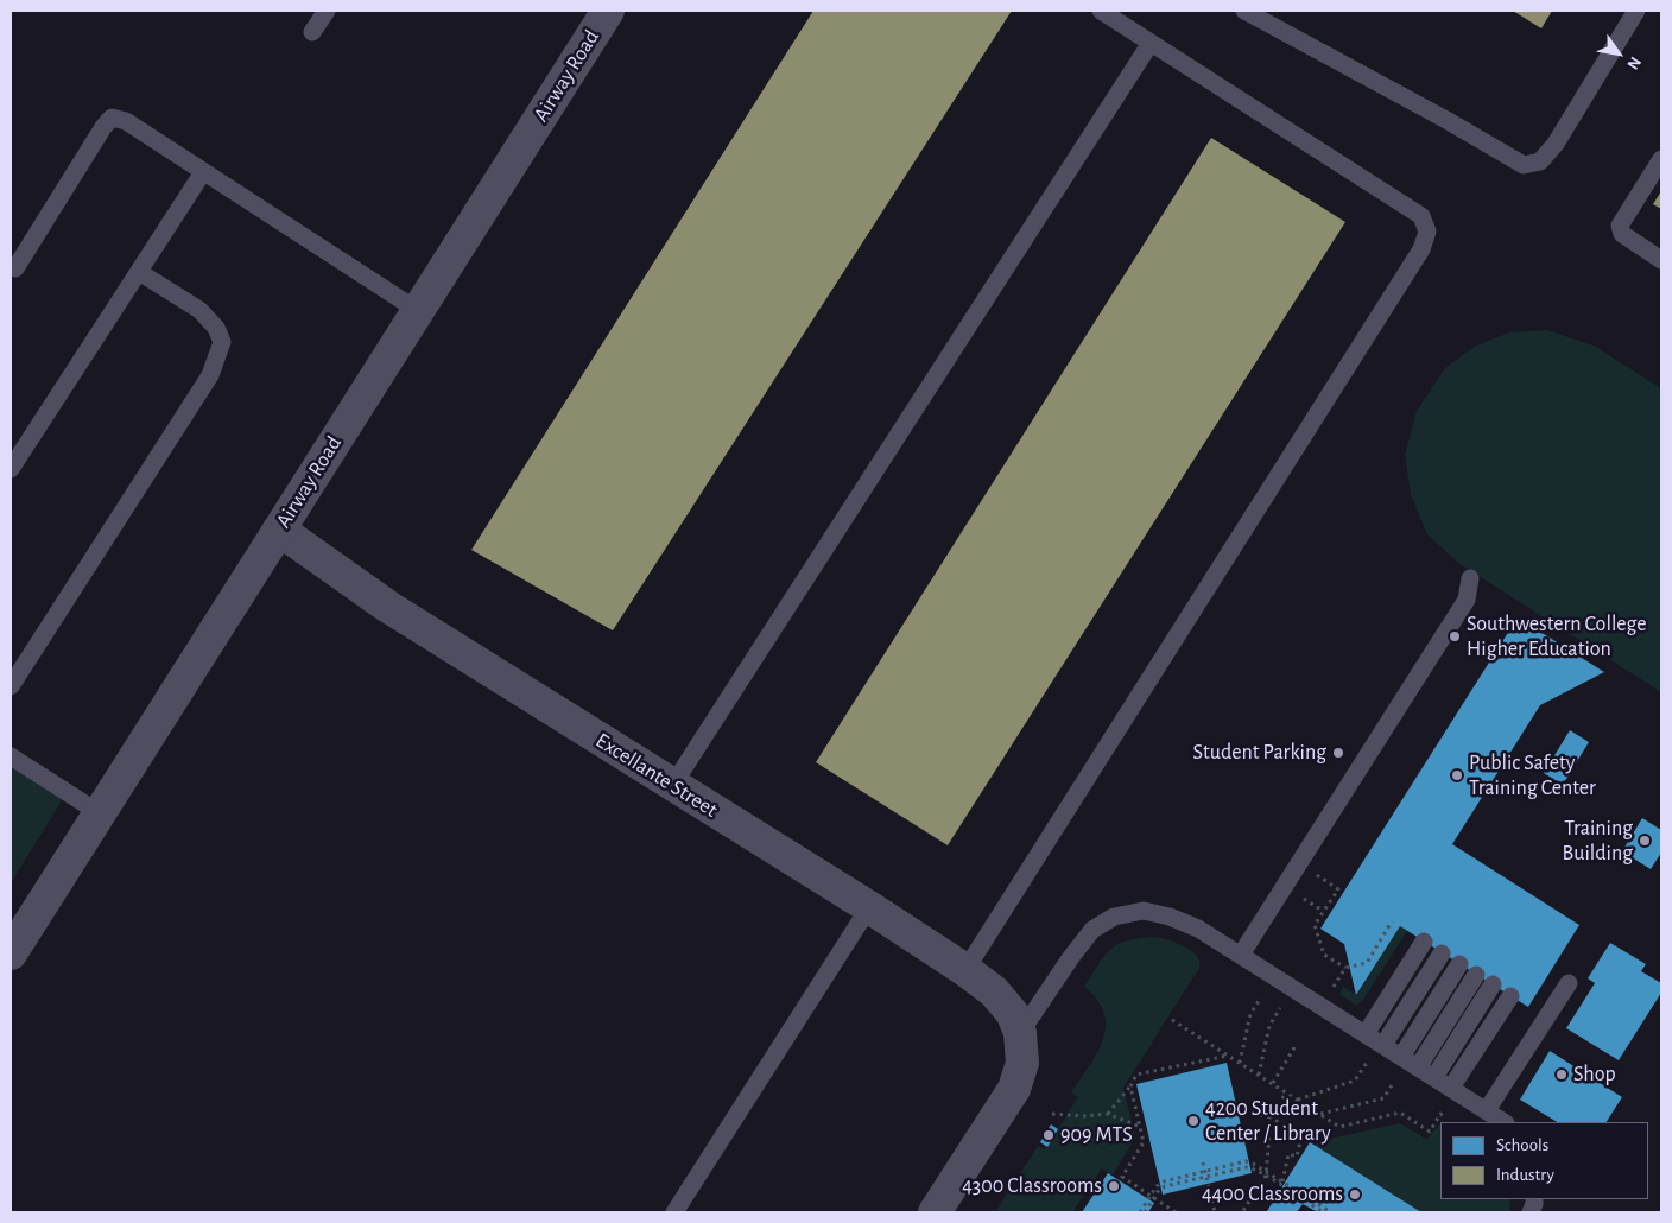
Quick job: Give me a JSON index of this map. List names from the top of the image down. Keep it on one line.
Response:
{"streets":{"street":["Airway Road","Excellante Street"]},"crossings":[["Airway Road","Excellante Street"]],"places":["Southwestern College Higher Education","Student Parking","Public Safety Training Center","Training Building","Shop","4200 Student Center / Library","909 MTS","4300 Classrooms","4400 Classrooms"],"legend":["Schools","Industry"],"north":"bottom right"}
